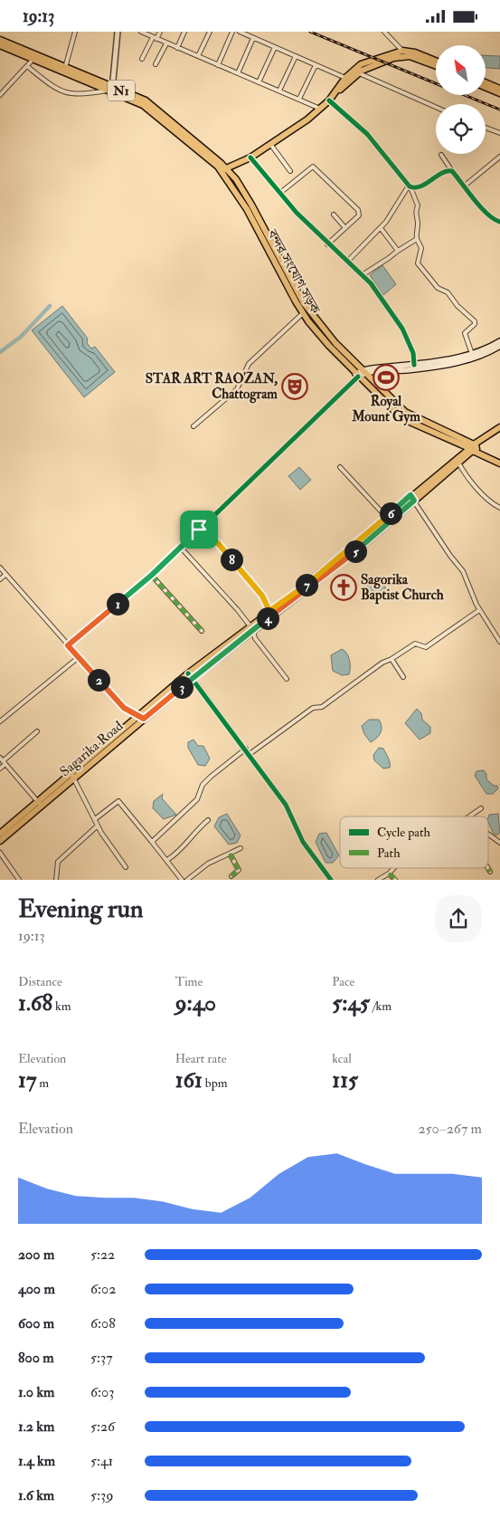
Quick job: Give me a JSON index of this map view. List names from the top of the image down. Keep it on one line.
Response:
{"streets":{"main road":["N1","বন্দর সংযোগ সড়ক","Sagarika Road"]},"crossings":[["N1","বন্দর সংযোগ সড়ক"]],"places":{"sports":["Royal Mount Gym"],"theatre":["STAR ART RAOZAN, Chattogram"],"church":["Sagorika Baptist Church"]},"legend":["Cycle path","Path"],"north":"top left","page":{"status":"19:13","pins":["6","5","8","7","1","4","2","3"],"heading":["Evening run","19:13"],"stats":[["Distance","1.68 km"],["Time","9:40"],["Pace","5:45 /km"],["Elevation","17 m"],["Heart rate","161 bpm"],["kcal","115"]],"chart":["Elevation","250–267 m"],"list":[{"name":"200 m","note":"5:22"},{"name":"400 m","note":"6:02"},{"name":"600 m","note":"6:08"},{"name":"800 m","note":"5:37"},{"name":"1.0 km","note":"6:03"},{"name":"1.2 km","note":"5:26"},{"name":"1.4 km","note":"5:41"},{"name":"1.6 km","note":"5:39"}]}}
